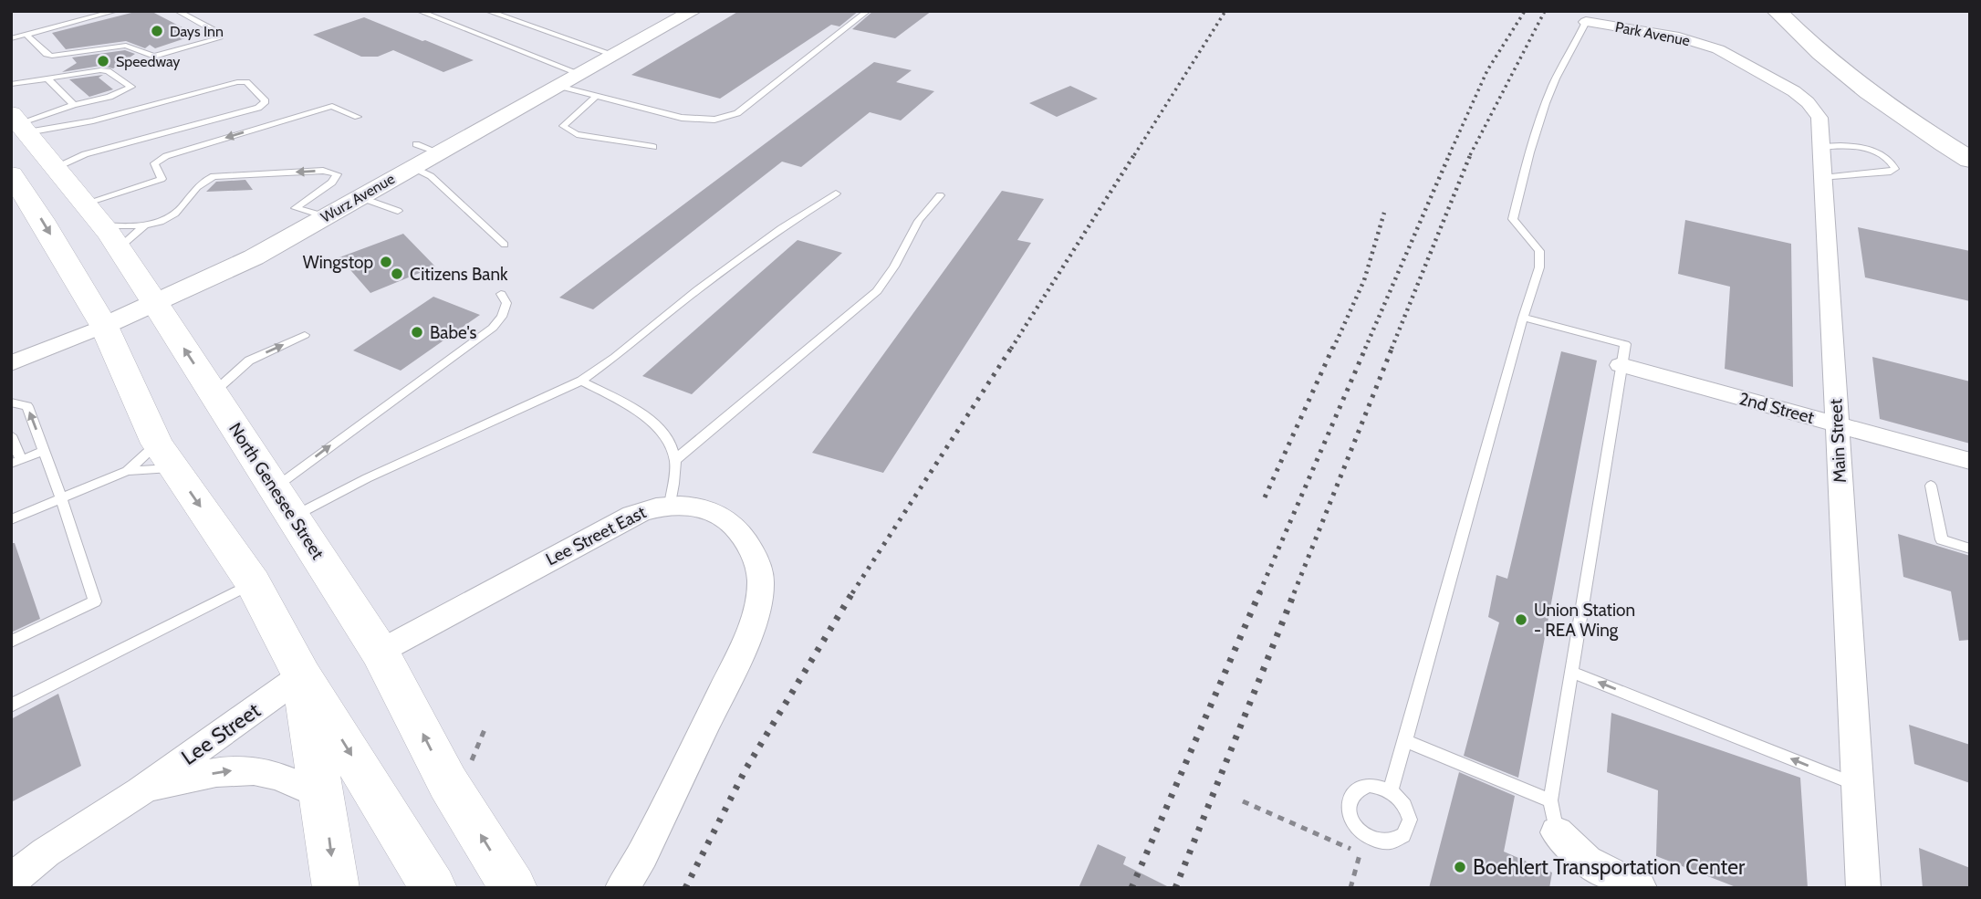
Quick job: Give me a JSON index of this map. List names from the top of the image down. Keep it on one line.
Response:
{"streets":{"main road":["North Genesee Street"],"street":["Park Avenue","Wurz Avenue","2nd Street","Main Street","Lee Street East","Lee Street"]},"crossings":[["Park Avenue","Main Street"],["Wurz Avenue","North Genesee Street"],["2nd Street","Main Street"],["North Genesee Street","Lee Street East"]],"places":["Days Inn","Speedway","Wingstop","Citizens Bank","Babe's","Union Station - REA Wing","Boehlert Transportation Center"]}
